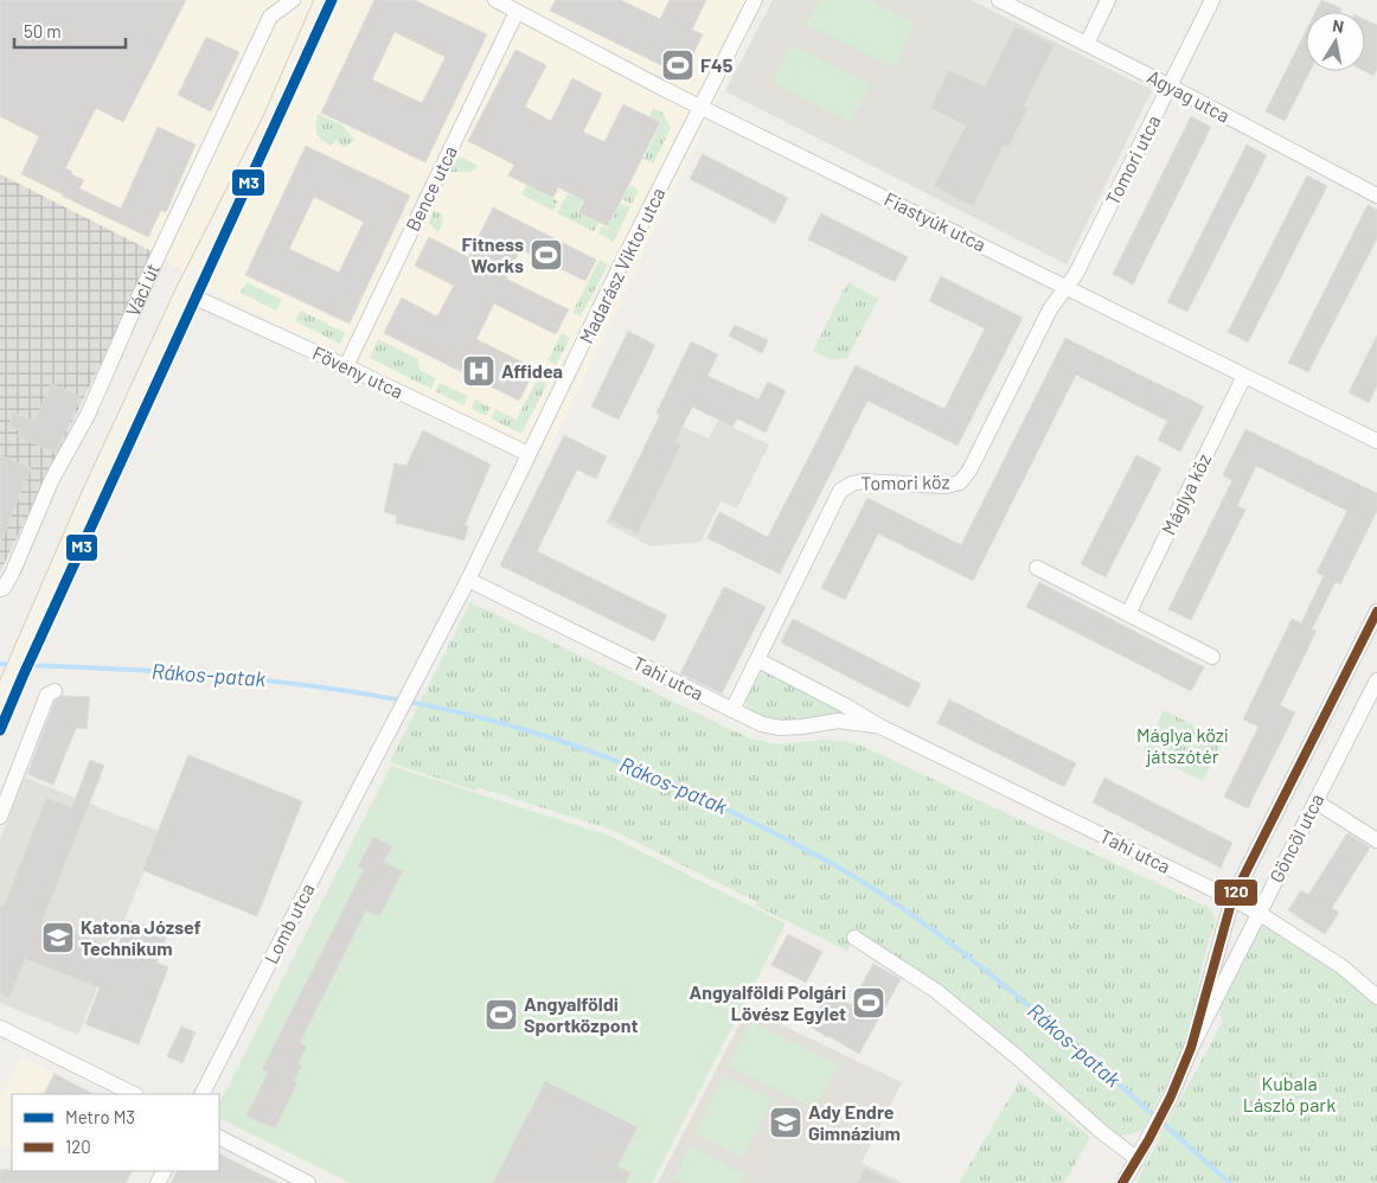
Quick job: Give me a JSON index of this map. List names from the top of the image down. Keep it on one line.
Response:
{"streets":{"street":["Agyag utca","Tomori utca","Bence utca","Fiastyúk utca","Madarász Viktor utca","Váci út","Föveny utca","Tomori köz","Máglya köz","Tahi utca","Göncöl utca","Lomb utca"]},"crossings":[["Agyag utca","Tomori utca"],["Tomori utca","Fiastyúk utca"],["Tomori utca","Tomori köz"],["Bence utca","Fiastyúk utca"],["Bence utca","Föveny utca"],["Fiastyúk utca","Madarász Viktor utca"],["Fiastyúk utca","Tomori köz"],["Fiastyúk utca","Máglya köz"],["Madarász Viktor utca","Föveny utca"],["Madarász Viktor utca","Tahi utca"],["Madarász Viktor utca","Lomb utca"],["Tomori köz","Tahi utca"],["Tahi utca","Göncöl utca"]],"water":["Rákos-patak"],"parks":["Máglya közi játszótér","Kubala László park"],"places":{"sports":["F45","Fitness Works","Angyalföldi Polgári Lövész Egylet","Angyalföldi Sportközpont"],"hospital":["Affidea"],"school or university":["Katona József Technikum","Ady Endre Gimnázium"]},"lines":["metro line M3","transit line 120"],"legend":["Metro M3","120"],"scale_bar":"50 m","north":"top"}
